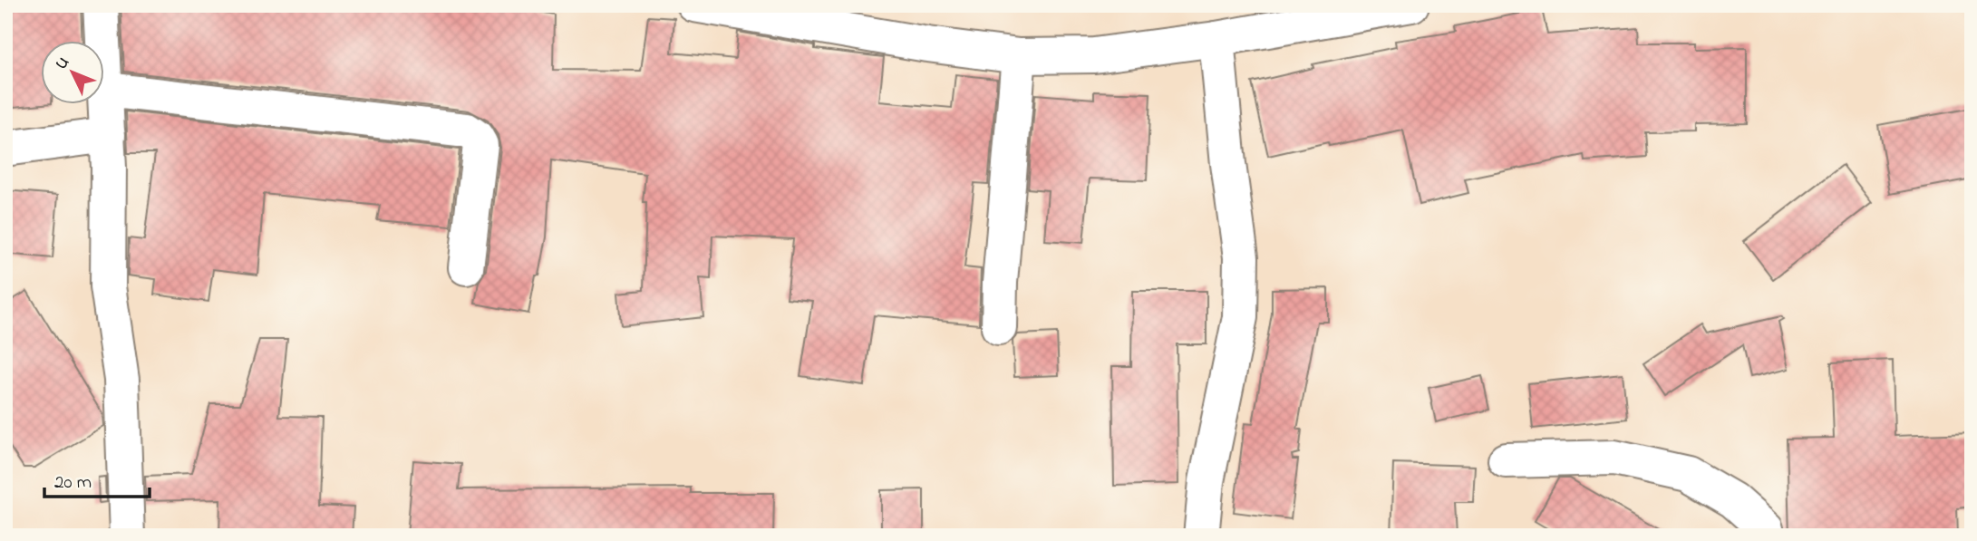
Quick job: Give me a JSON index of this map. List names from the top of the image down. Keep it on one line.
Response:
{"scale_bar":"20 m","north":"top left"}
